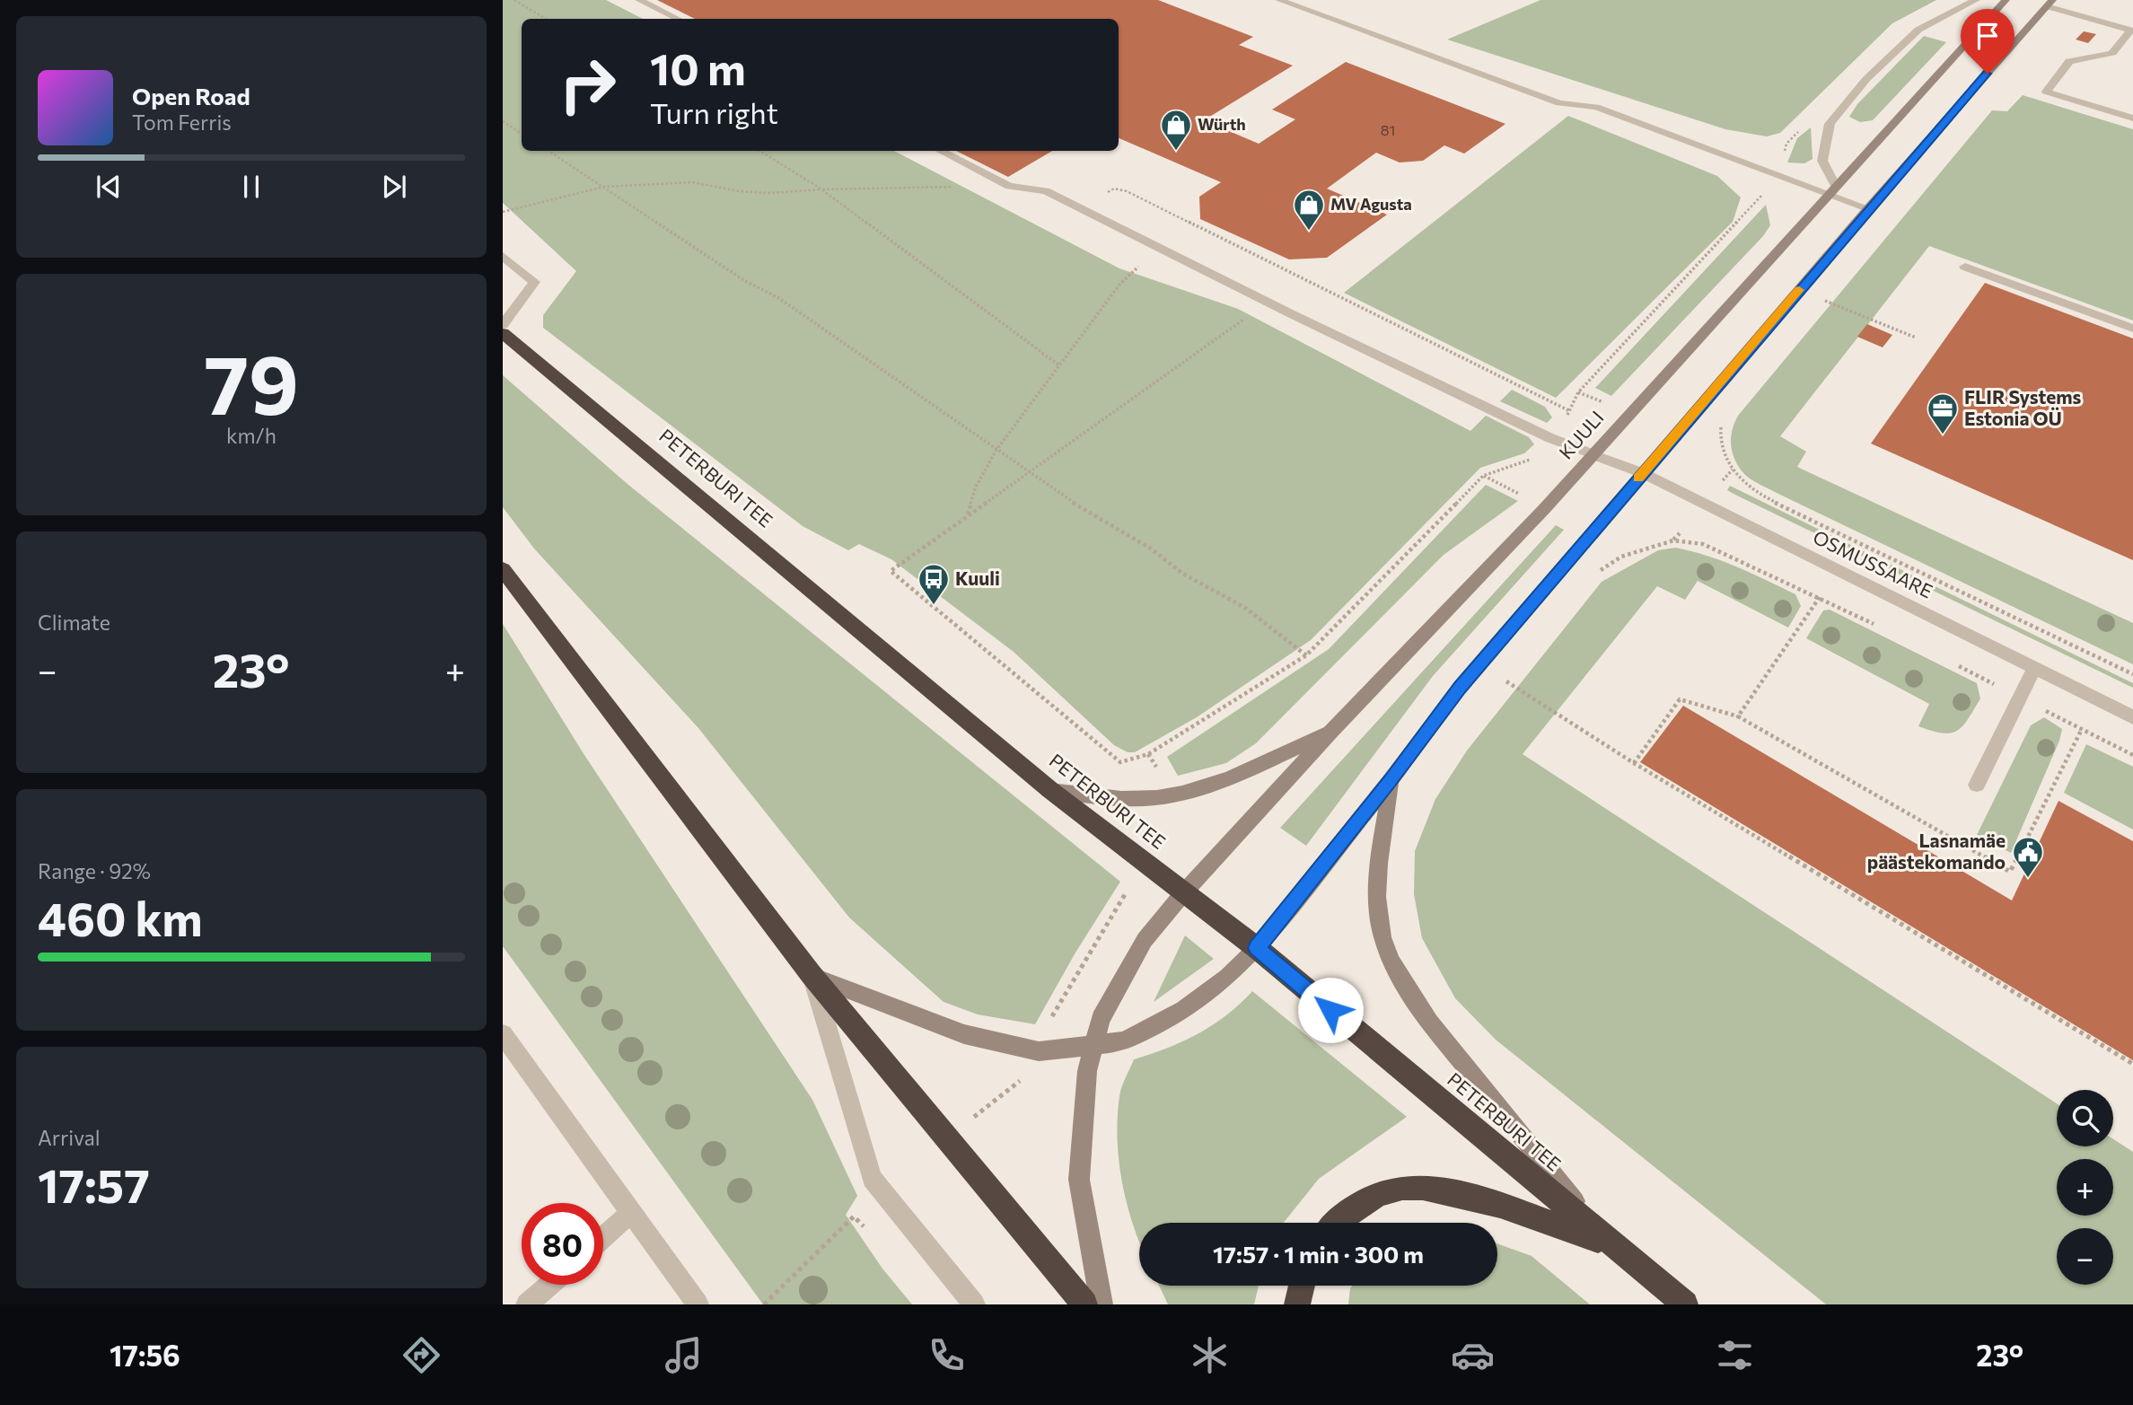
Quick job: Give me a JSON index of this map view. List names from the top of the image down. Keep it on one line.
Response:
{"streets":{"highway":["PETERBURI TEE"],"main road":["KUULI"],"street":["OSMUSSAARE"]},"crossings":[["KUULI","PETERBURI TEE"],["KUULI","OSMUSSAARE"]],"places":{"shop":["Würth","MV Agusta"],"office":["FLIR Systems Estonia OÜ"],"bus stop":["Kuuli"],"public building":["Lasnamäe päästekomando"]},"house_numbers":["81"],"page":{"turn":["10 m","Turn right"],"song":["Open Road","Tom Ferris"],"tile":[["79","km/h"],"Climate",["Range · 92%","460 km"],["Arrival","17:57"]],"heat":["−","23°","+"],"map_buttons":["+","−"],"limit":"80","trip":"17:57 · 1 min · 300 m","tabs":["17:56","23°"]}}
